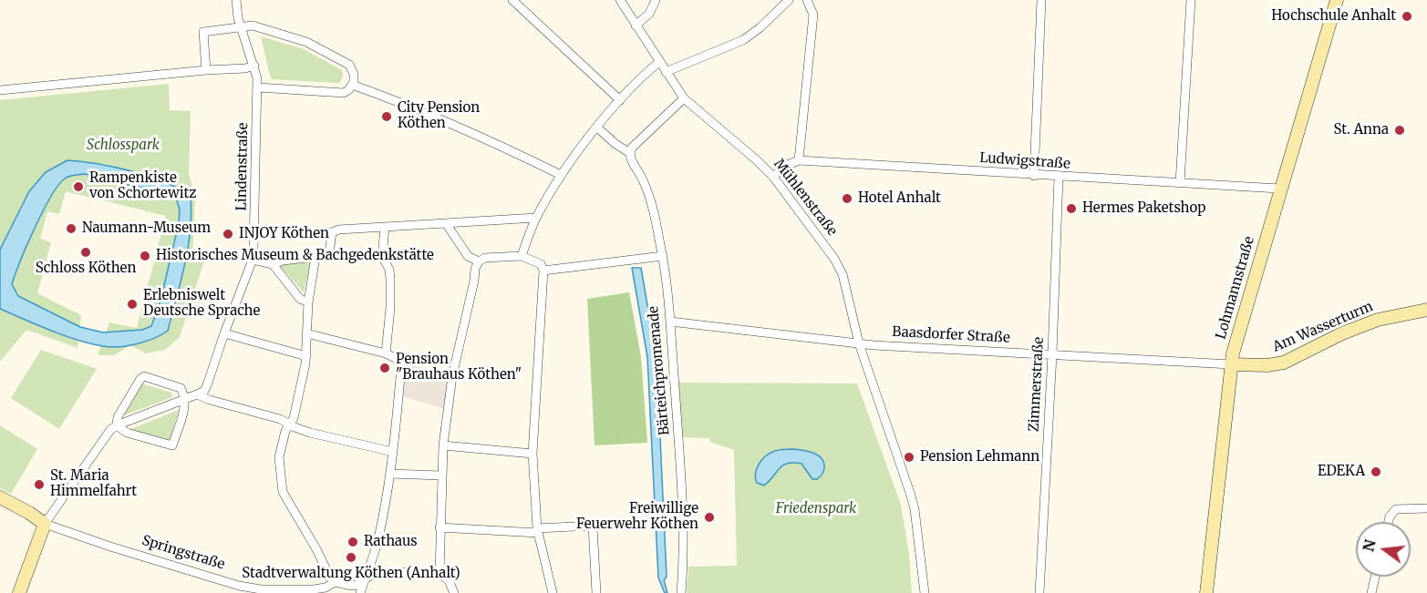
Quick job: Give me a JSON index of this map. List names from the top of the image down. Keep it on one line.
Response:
{"streets":{"main road":["Lohmannstraße","Am Wasserturm","Springstraße"],"street":["Ludwigstraße","Lindenstraße","Mühlenstraße","Baasdorfer Straße","Bärteichpromenade","Zimmerstraße"]},"crossings":[["Ludwigstraße","Lohmannstraße"],["Ludwigstraße","Zimmerstraße"],["Mühlenstraße","Baasdorfer Straße"],["Lohmannstraße","Am Wasserturm"],["Lohmannstraße","Baasdorfer Straße"],["Am Wasserturm","Baasdorfer Straße"],["Baasdorfer Straße","Bärteichpromenade"],["Baasdorfer Straße","Zimmerstraße"]],"parks":["Schlosspark","Friedenspark"],"places":["Hochschule Anhalt","City Pension Köthen","St. Anna","Rampenkiste von Schortewitz","Hotel Anhalt","Hermes Paketshop","Naumann-Museum","INJOY Köthen","Schloss Köthen","Historisches Museum & Bachgedenkstätte","Erlebniswelt Deutsche Sprache","Pension \"Brauhaus Köthen\"","Pension Lehmann","EDEKA","St. Maria Himmelfahrt","Freiwillige Feuerwehr Köthen","Rathaus","Stadtverwaltung Köthen (Anhalt)"],"north":"left"}
